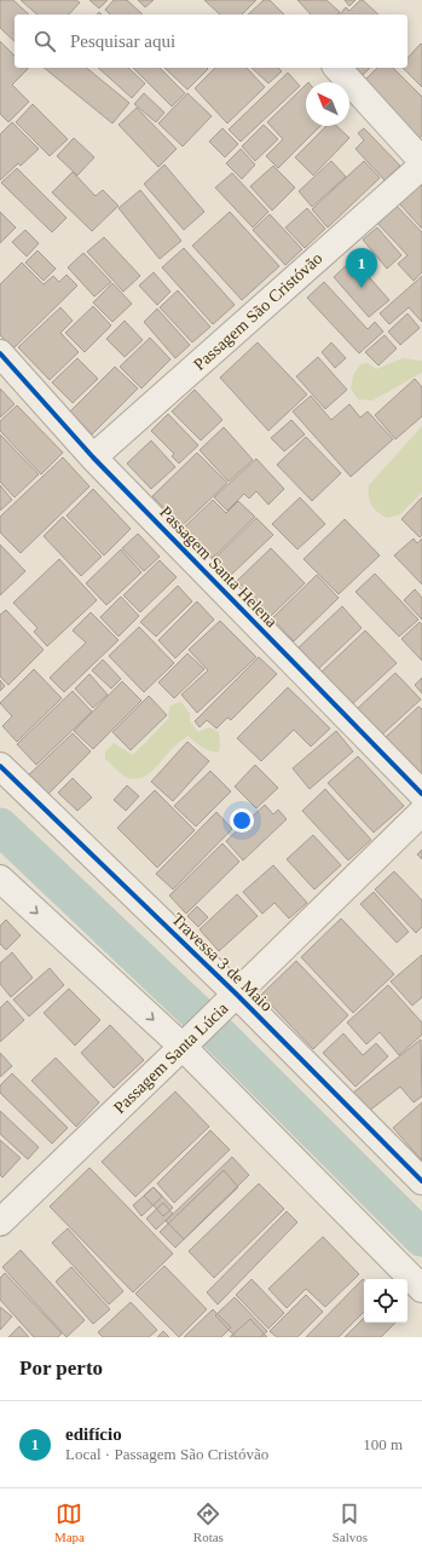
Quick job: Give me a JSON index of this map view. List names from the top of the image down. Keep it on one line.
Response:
{"streets":{"street":["Passagem São Cristóvão","Passagem Santa Helena","Travessa 3 de Maio","Passagem Santa Lúcia"]},"crossings":[["Passagem São Cristóvão","Passagem Santa Helena"],["Travessa 3 de Maio","Passagem Santa Lúcia"]],"north":"top left","page":{"search":"Pesquisar aqui","pins":"1","heading":"Por perto","list":[{"mark":"1","name":"edifício","note":"Local · Passagem São Cristóvão","value":"100 m"}],"nav":["Mapa","Rotas","Salvos"]}}
